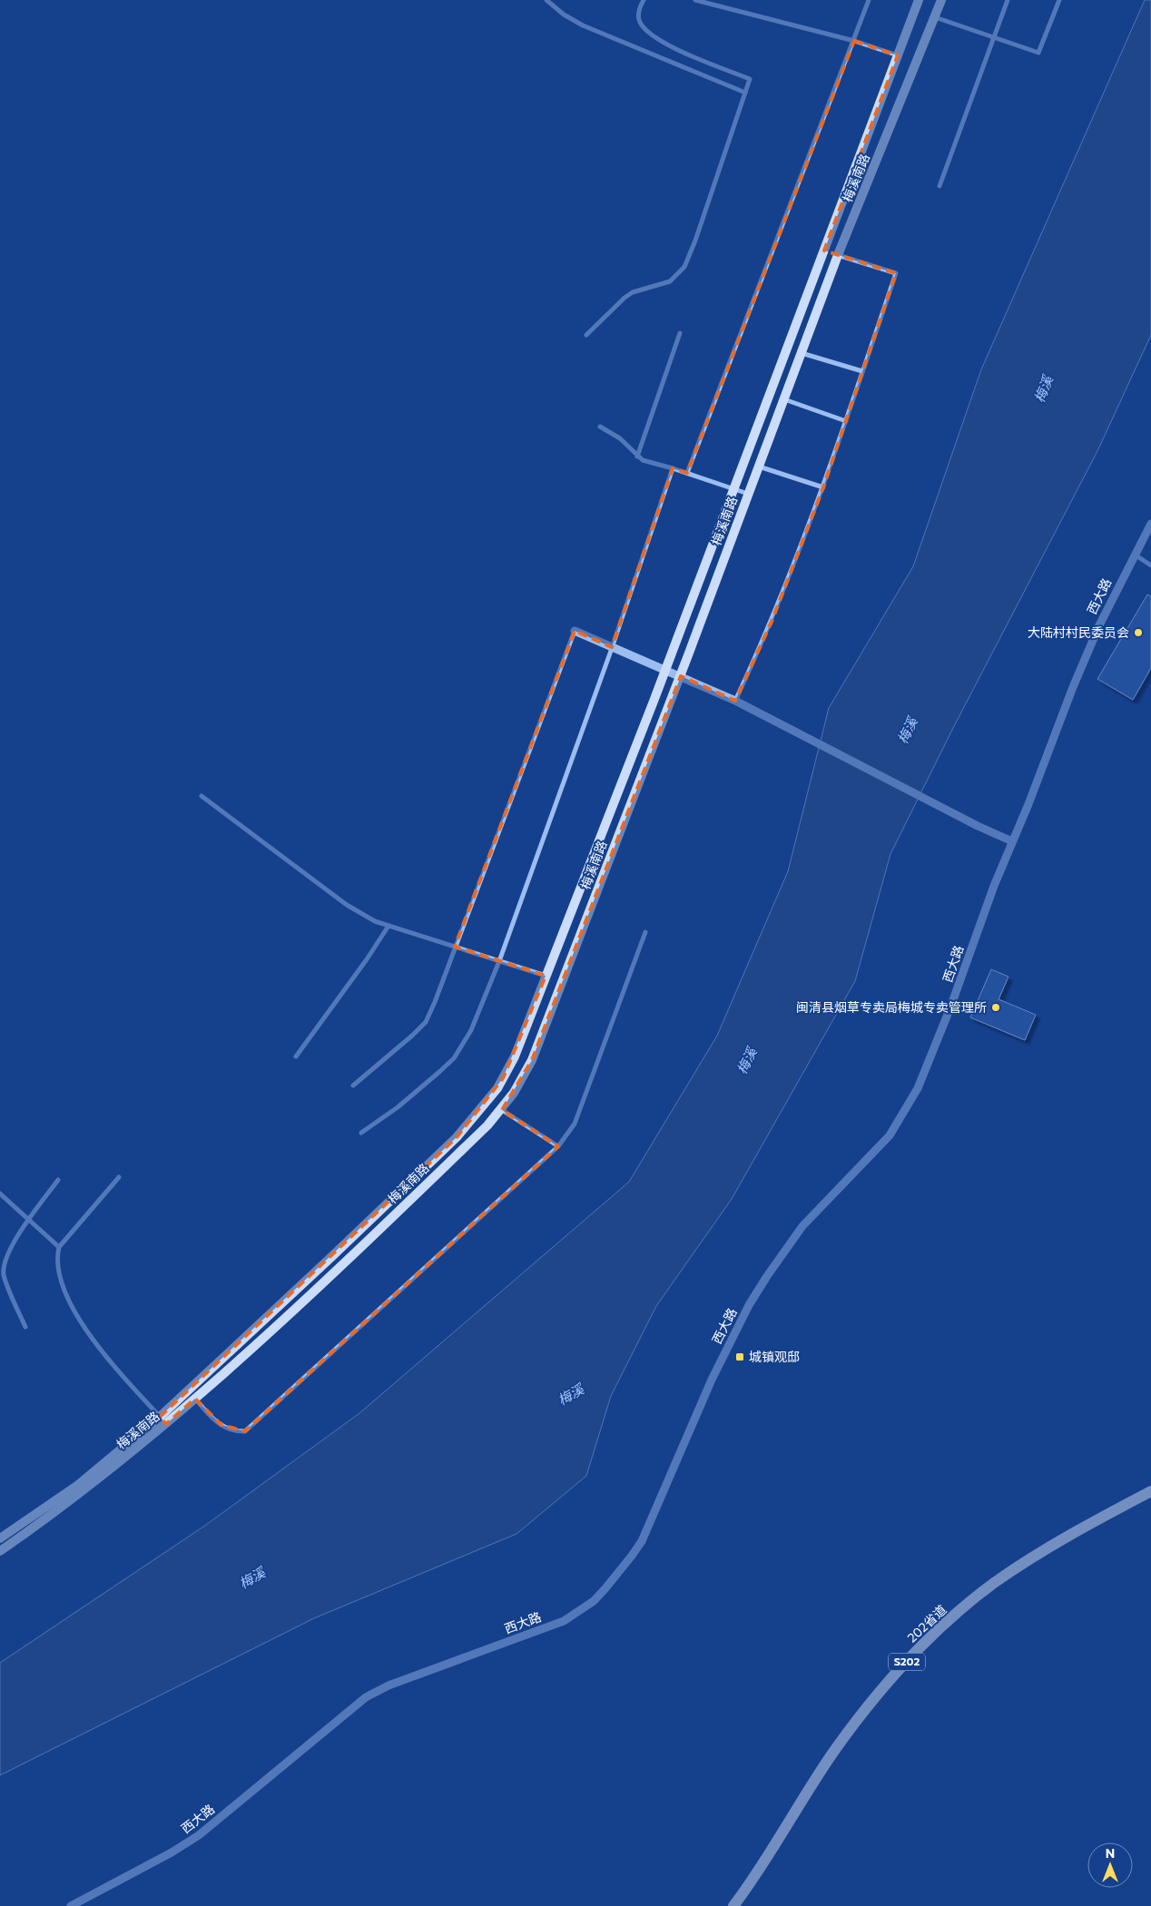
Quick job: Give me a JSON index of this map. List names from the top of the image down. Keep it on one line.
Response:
{"streets":{"main road":["梅溪南路","202省道","S202"],"street":["西大路"]},"water":["梅溪"],"places":{"other":["大陆村村民委员会","闽清县烟草专卖局梅城专卖管理所"],"transit":["城镇观邸"]},"north":"top"}
